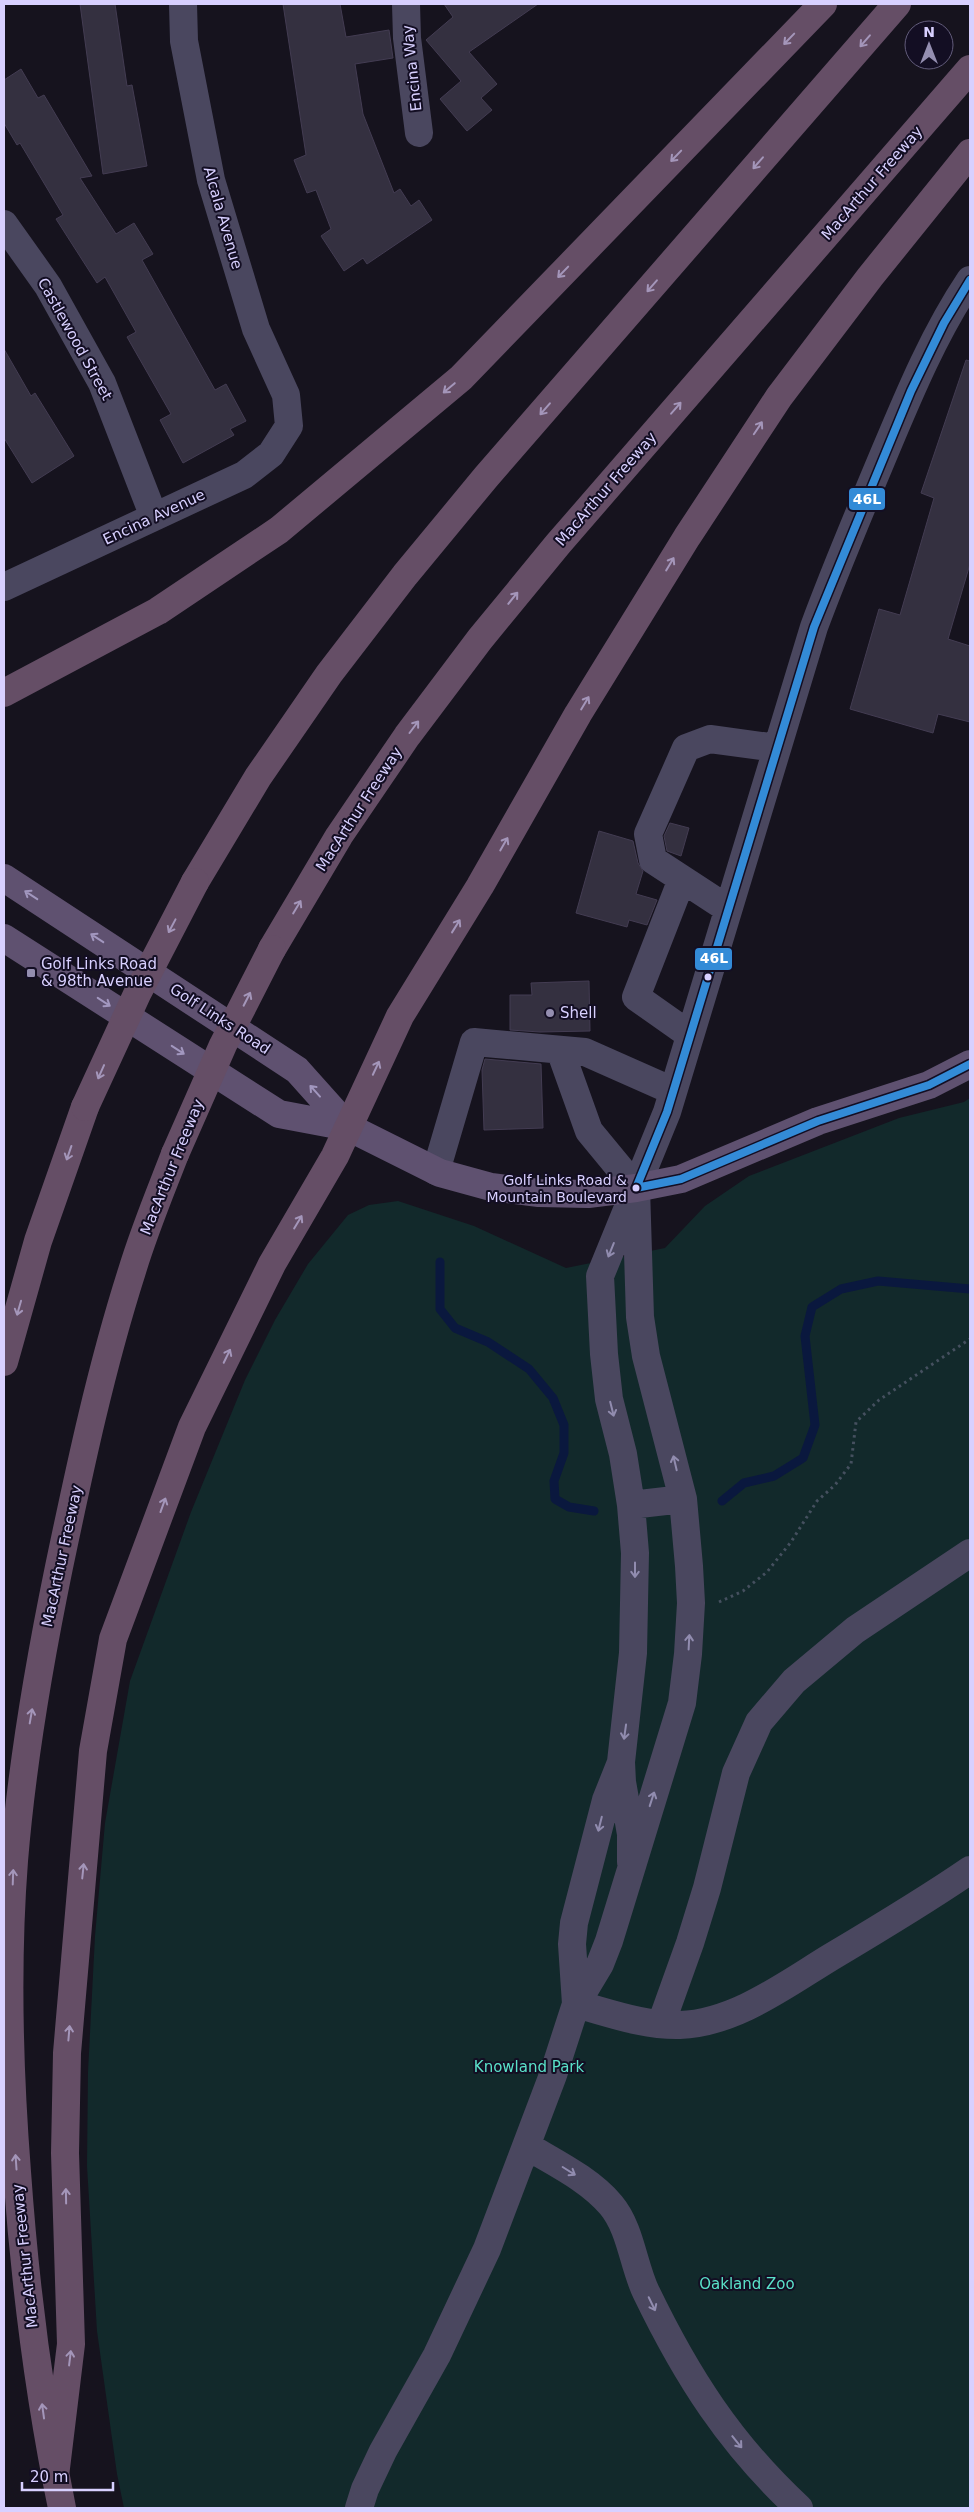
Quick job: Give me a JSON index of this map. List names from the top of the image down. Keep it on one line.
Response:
{"streets":{"highway":["MacArthur Freeway"],"main road":["Golf Links Road"],"street":["Encina Way","Alcala Avenue","Castlewood Street","Encina Avenue"]},"crossings":[["Alcala Avenue","Encina Avenue"],["Castlewood Street","Encina Avenue"]],"parks":["Knowland Park","Oakland Zoo"],"places":{"transit":["Golf Links Road & 98th Avenue"],"other":["Shell","Golf Links Road & Mountain Boulevard"]},"lines":["transit line 46L"],"scale_bar":"20 m","north":"top"}
